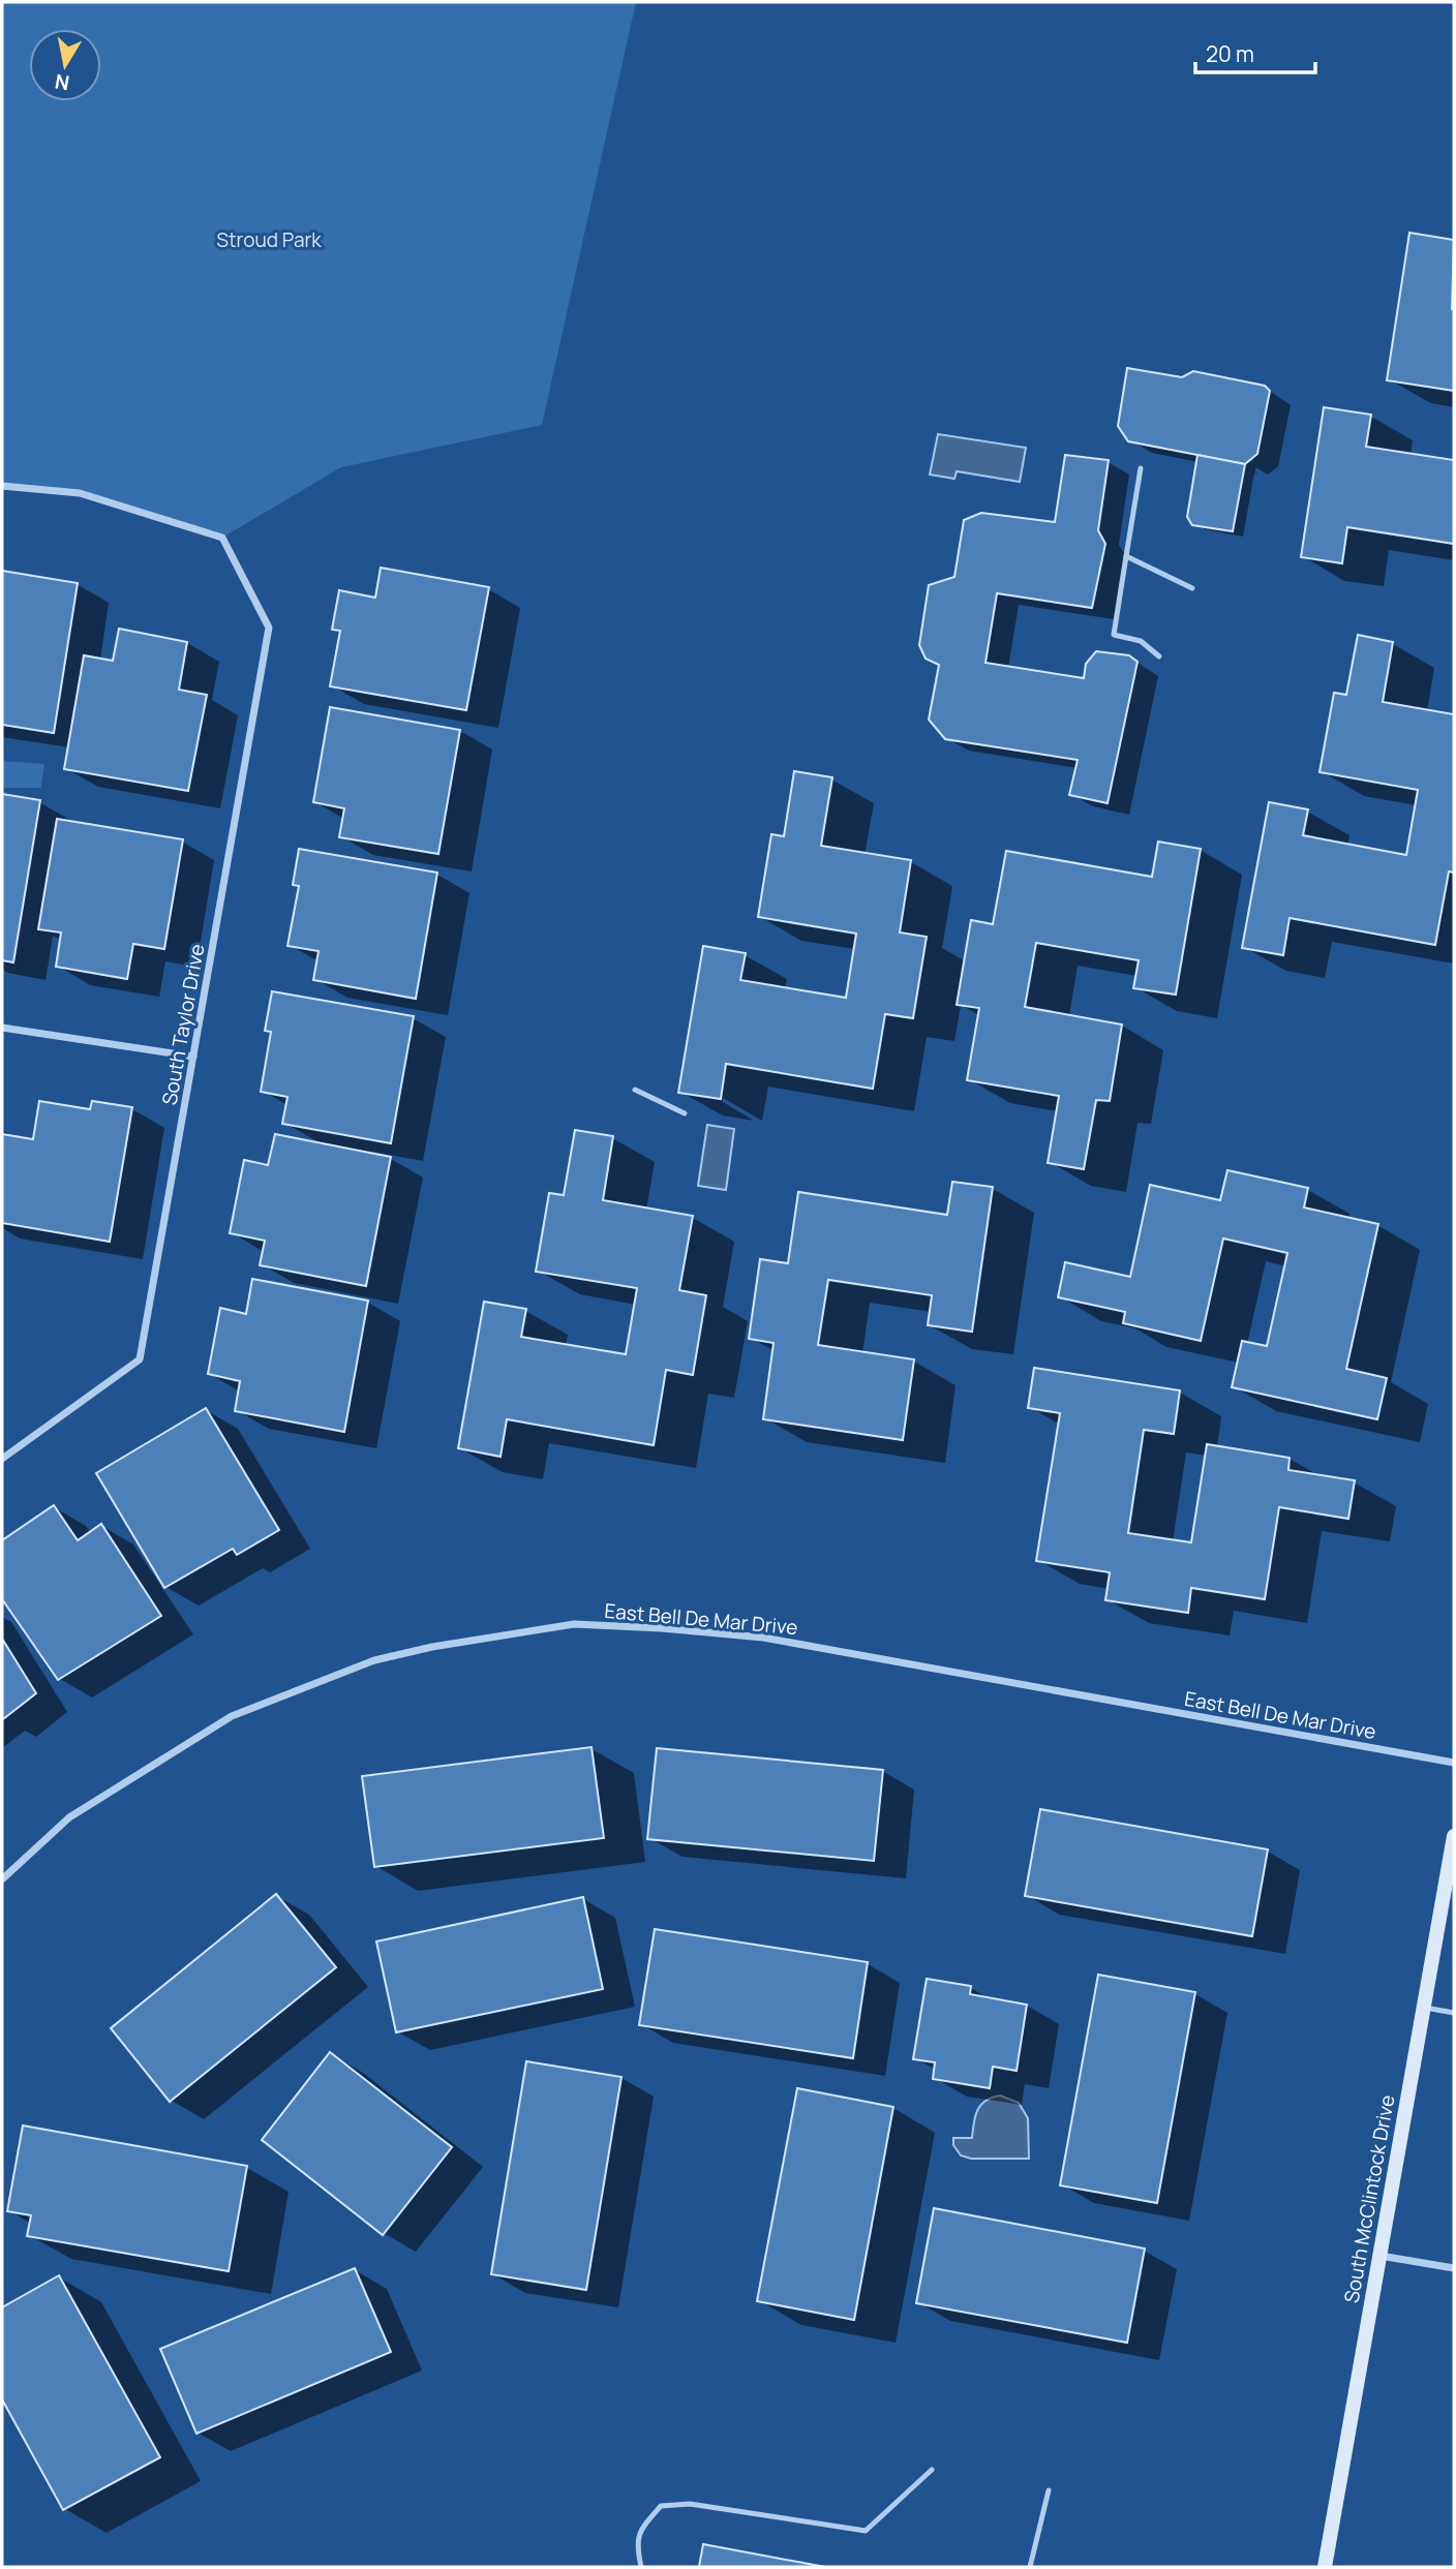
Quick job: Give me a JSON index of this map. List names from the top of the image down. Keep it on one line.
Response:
{"streets":{"main road":["South McClintock Drive"],"street":["South Taylor Drive","East Bell De Mar Drive"]},"parks":["Stroud Park"],"scale_bar":"20 m","north":"bottom"}
